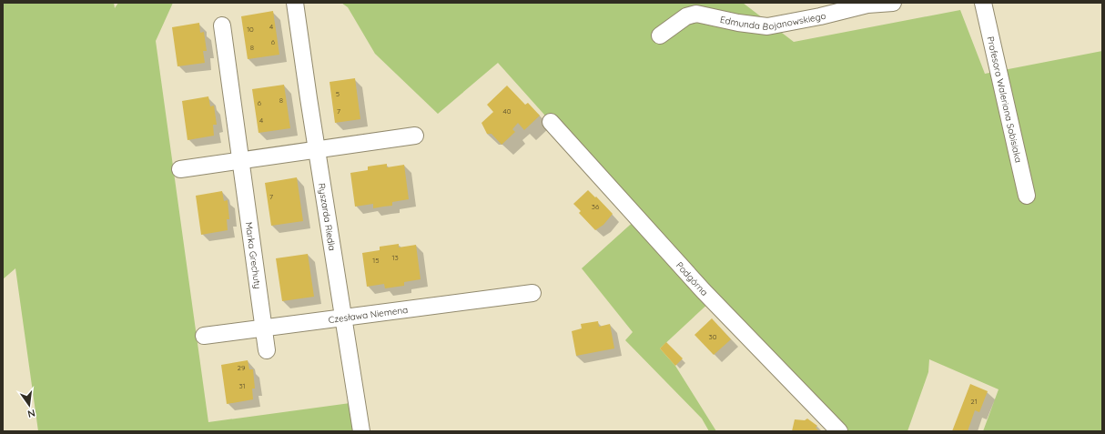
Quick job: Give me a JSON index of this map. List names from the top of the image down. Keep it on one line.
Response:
{"streets":{"street":["Edmunda Bojanowskiego","Profesora Waleriana Sobisiaka","Ryszarda Riedla","Marka Grechuty","Podgórna","Czesława Niemena"]},"crossings":[["Ryszarda Riedla","Czesława Niemena"],["Marka Grechuty","Czesława Niemena"]],"house_numbers":["4","10","6","8","5","8","6","7","40","4","7","36","13","15","30","29","31","21"],"north":"bottom"}
